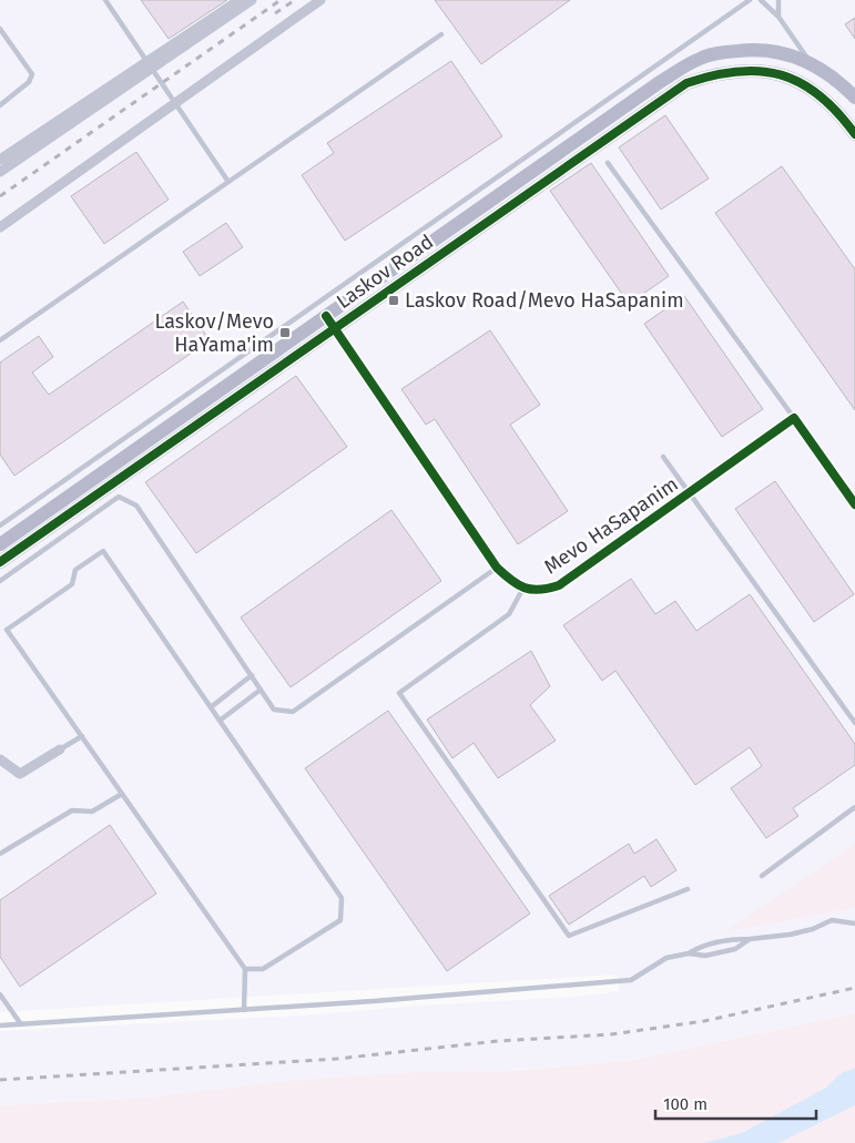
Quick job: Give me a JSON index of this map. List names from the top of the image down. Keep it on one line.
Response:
{"streets":{"street":["Laskov Road","Mevo HaSapanim"]},"places":{"transit":["Laskov Road/Mevo HaSapanim","Laskov/Mevo HaYama'im"]},"scale_bar":"100 m"}
